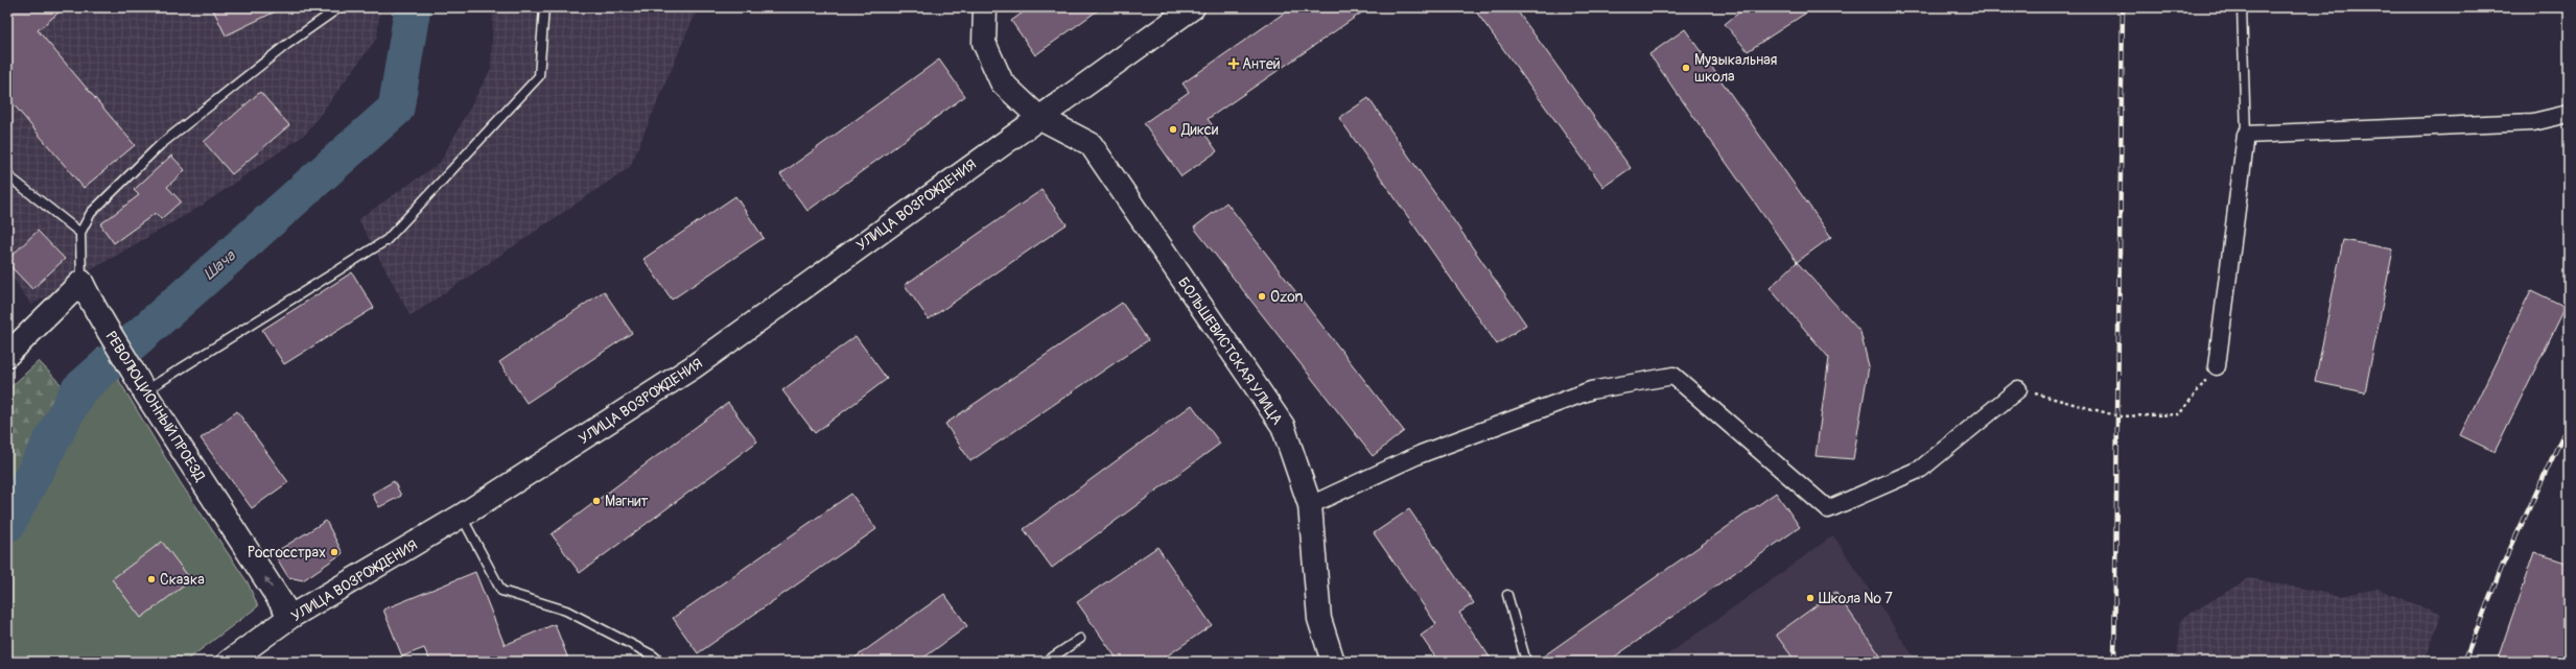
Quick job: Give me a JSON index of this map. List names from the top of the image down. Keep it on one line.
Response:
{"streets":{"main road":["УЛИЦА ВОЗРОЖДЕНИЯ","БОЛЬШЕВИСТСКАЯ УЛИЦА","РЕВОЛЮЦИОННЫЙ ПРОЕЗД"]},"crossings":[["УЛИЦА ВОЗРОЖДЕНИЯ","БОЛЬШЕВИСТСКАЯ УЛИЦА"],["УЛИЦА ВОЗРОЖДЕНИЯ","РЕВОЛЮЦИОННЫЙ ПРОЕЗД"]],"one_way":["РЕВОЛЮЦИОННЫЙ ПРОЕЗД"],"water":["Шача"],"places":{"health":["Антей"],"other":["Музыкальная школа","Дикси","Ozon","Магнит","Росгосстрах","Сказка","Школа № 7"]}}
